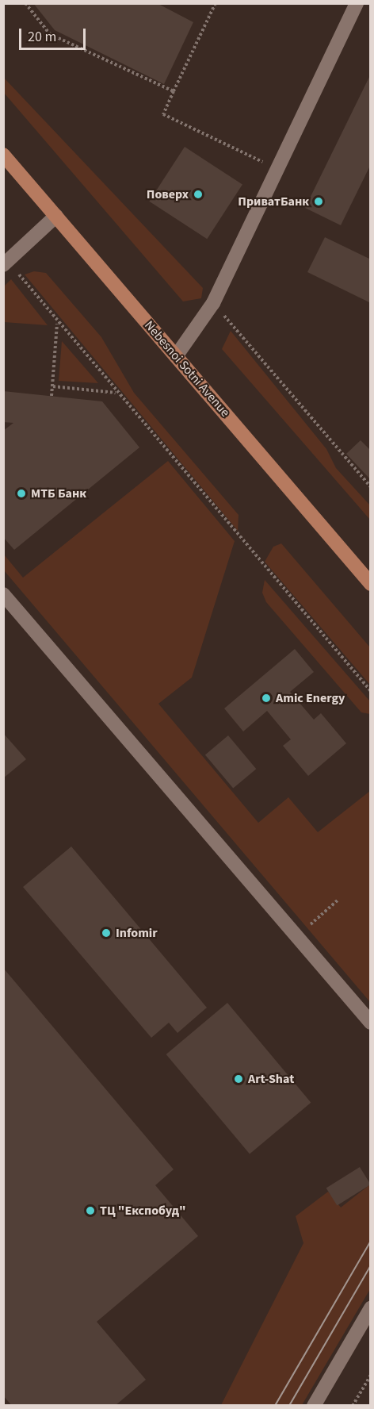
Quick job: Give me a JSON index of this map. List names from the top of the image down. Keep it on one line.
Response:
{"streets":{"main road":["Nebesnoi Sotni Avenue"]},"places":["Поверх","ПриватБанк","МТБ Банк","Amic Energy","Infomir","Art-Shat","ТЦ \"Експобуд\""],"scale_bar":"20 m"}
